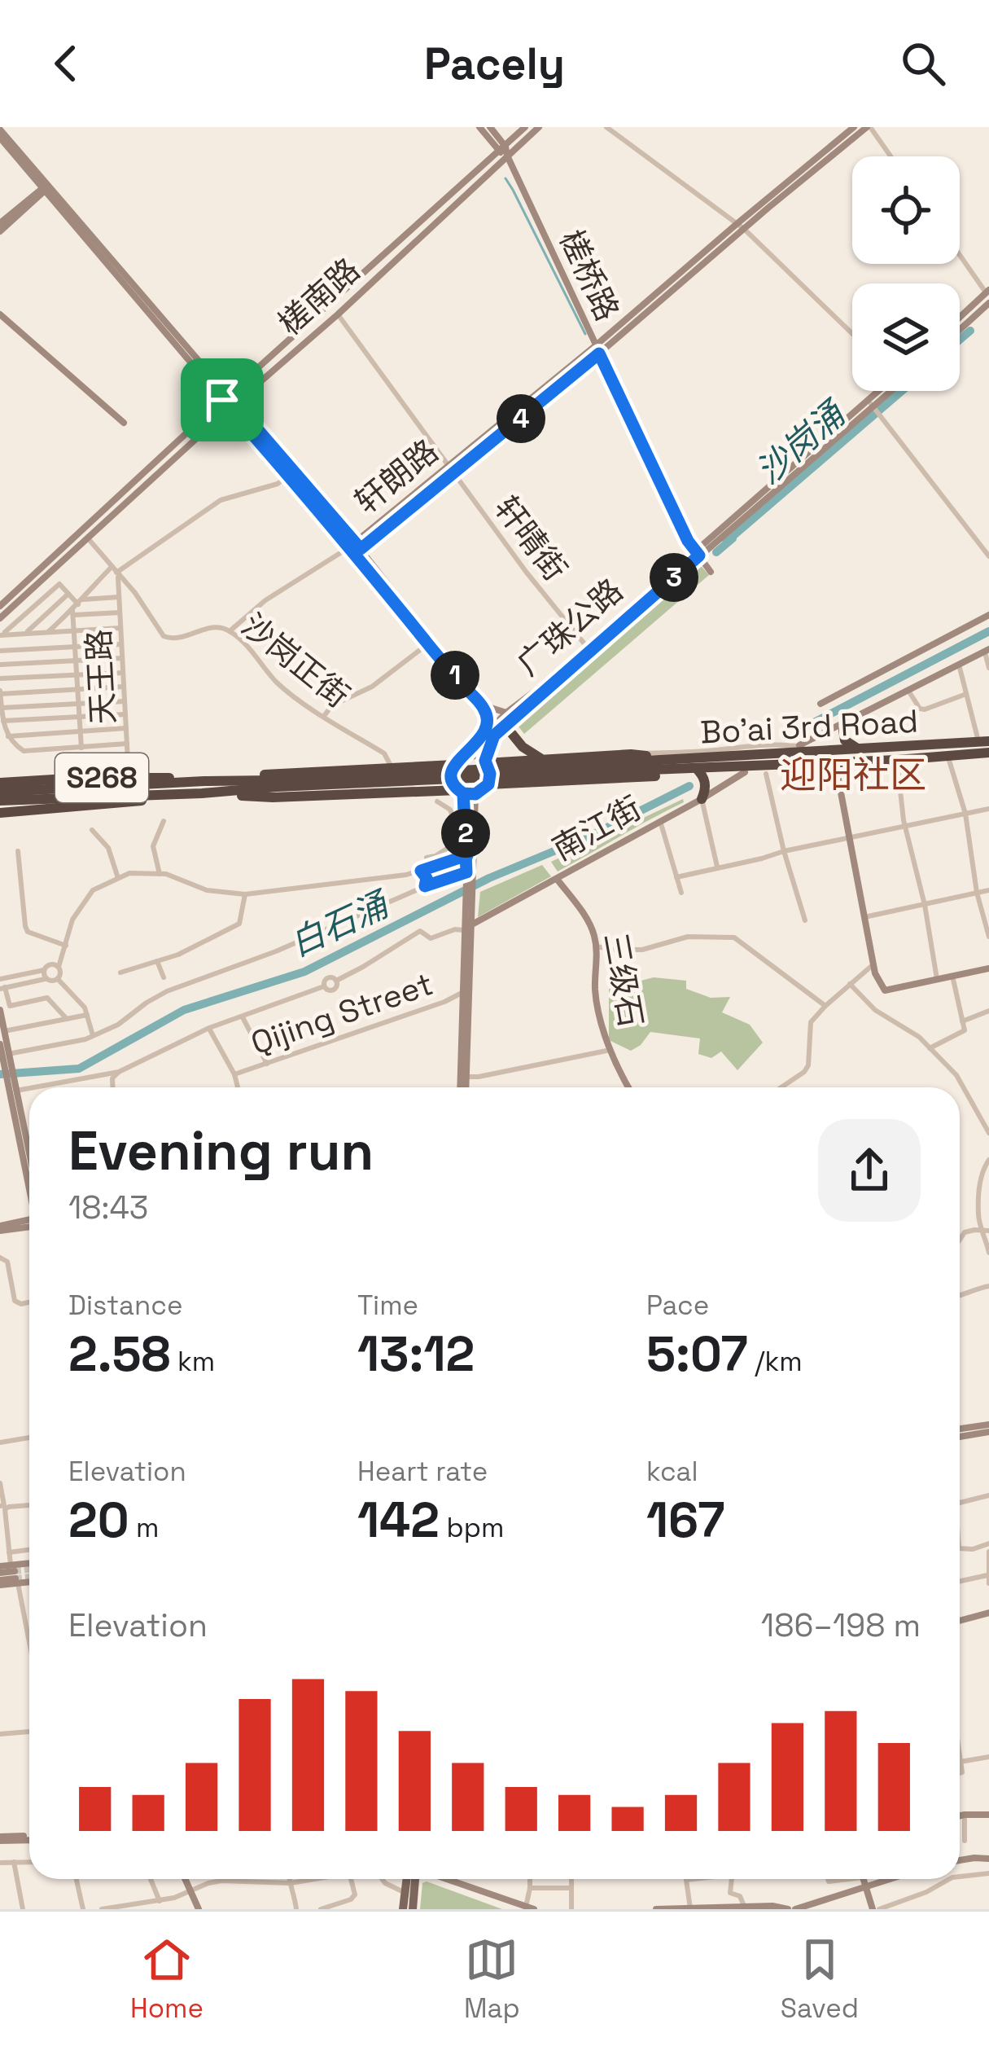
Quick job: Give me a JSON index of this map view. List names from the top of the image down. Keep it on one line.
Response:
{"streets":{"highway":["Bo'ai 3rd Road","S268"],"street":["槎桥路","槎南路","轩朗路","轩晴街","广珠公路","沙岗正街","天王路","南江街","三级石","Qijing Street"]},"crossings":[["槎桥路","槎南路"],["槎桥路","轩朗路"],["槎桥路","广珠公路"],["槎南路","轩晴街"],["槎南路","沙岗正街"],["轩朗路","轩晴街"],["轩晴街","广珠公路"],["沙岗正街","天王路"],["天王路","S268"],["Bo'ai 3rd Road","S268"]],"districts":["迎阳社区"],"water":["沙岗涌","白石涌"],"page":{"header":"Pacely","pins":["4","3","1","2"],"heading":["Evening run","18:43"],"stats":[["Distance","2.58 km"],["Time","13:12"],["Pace","5:07 /km"],["Elevation","20 m"],["Heart rate","142 bpm"],["kcal","167"]],"chart":["Elevation","186–198 m"],"tabs":["Home","Map","Saved"]}}
